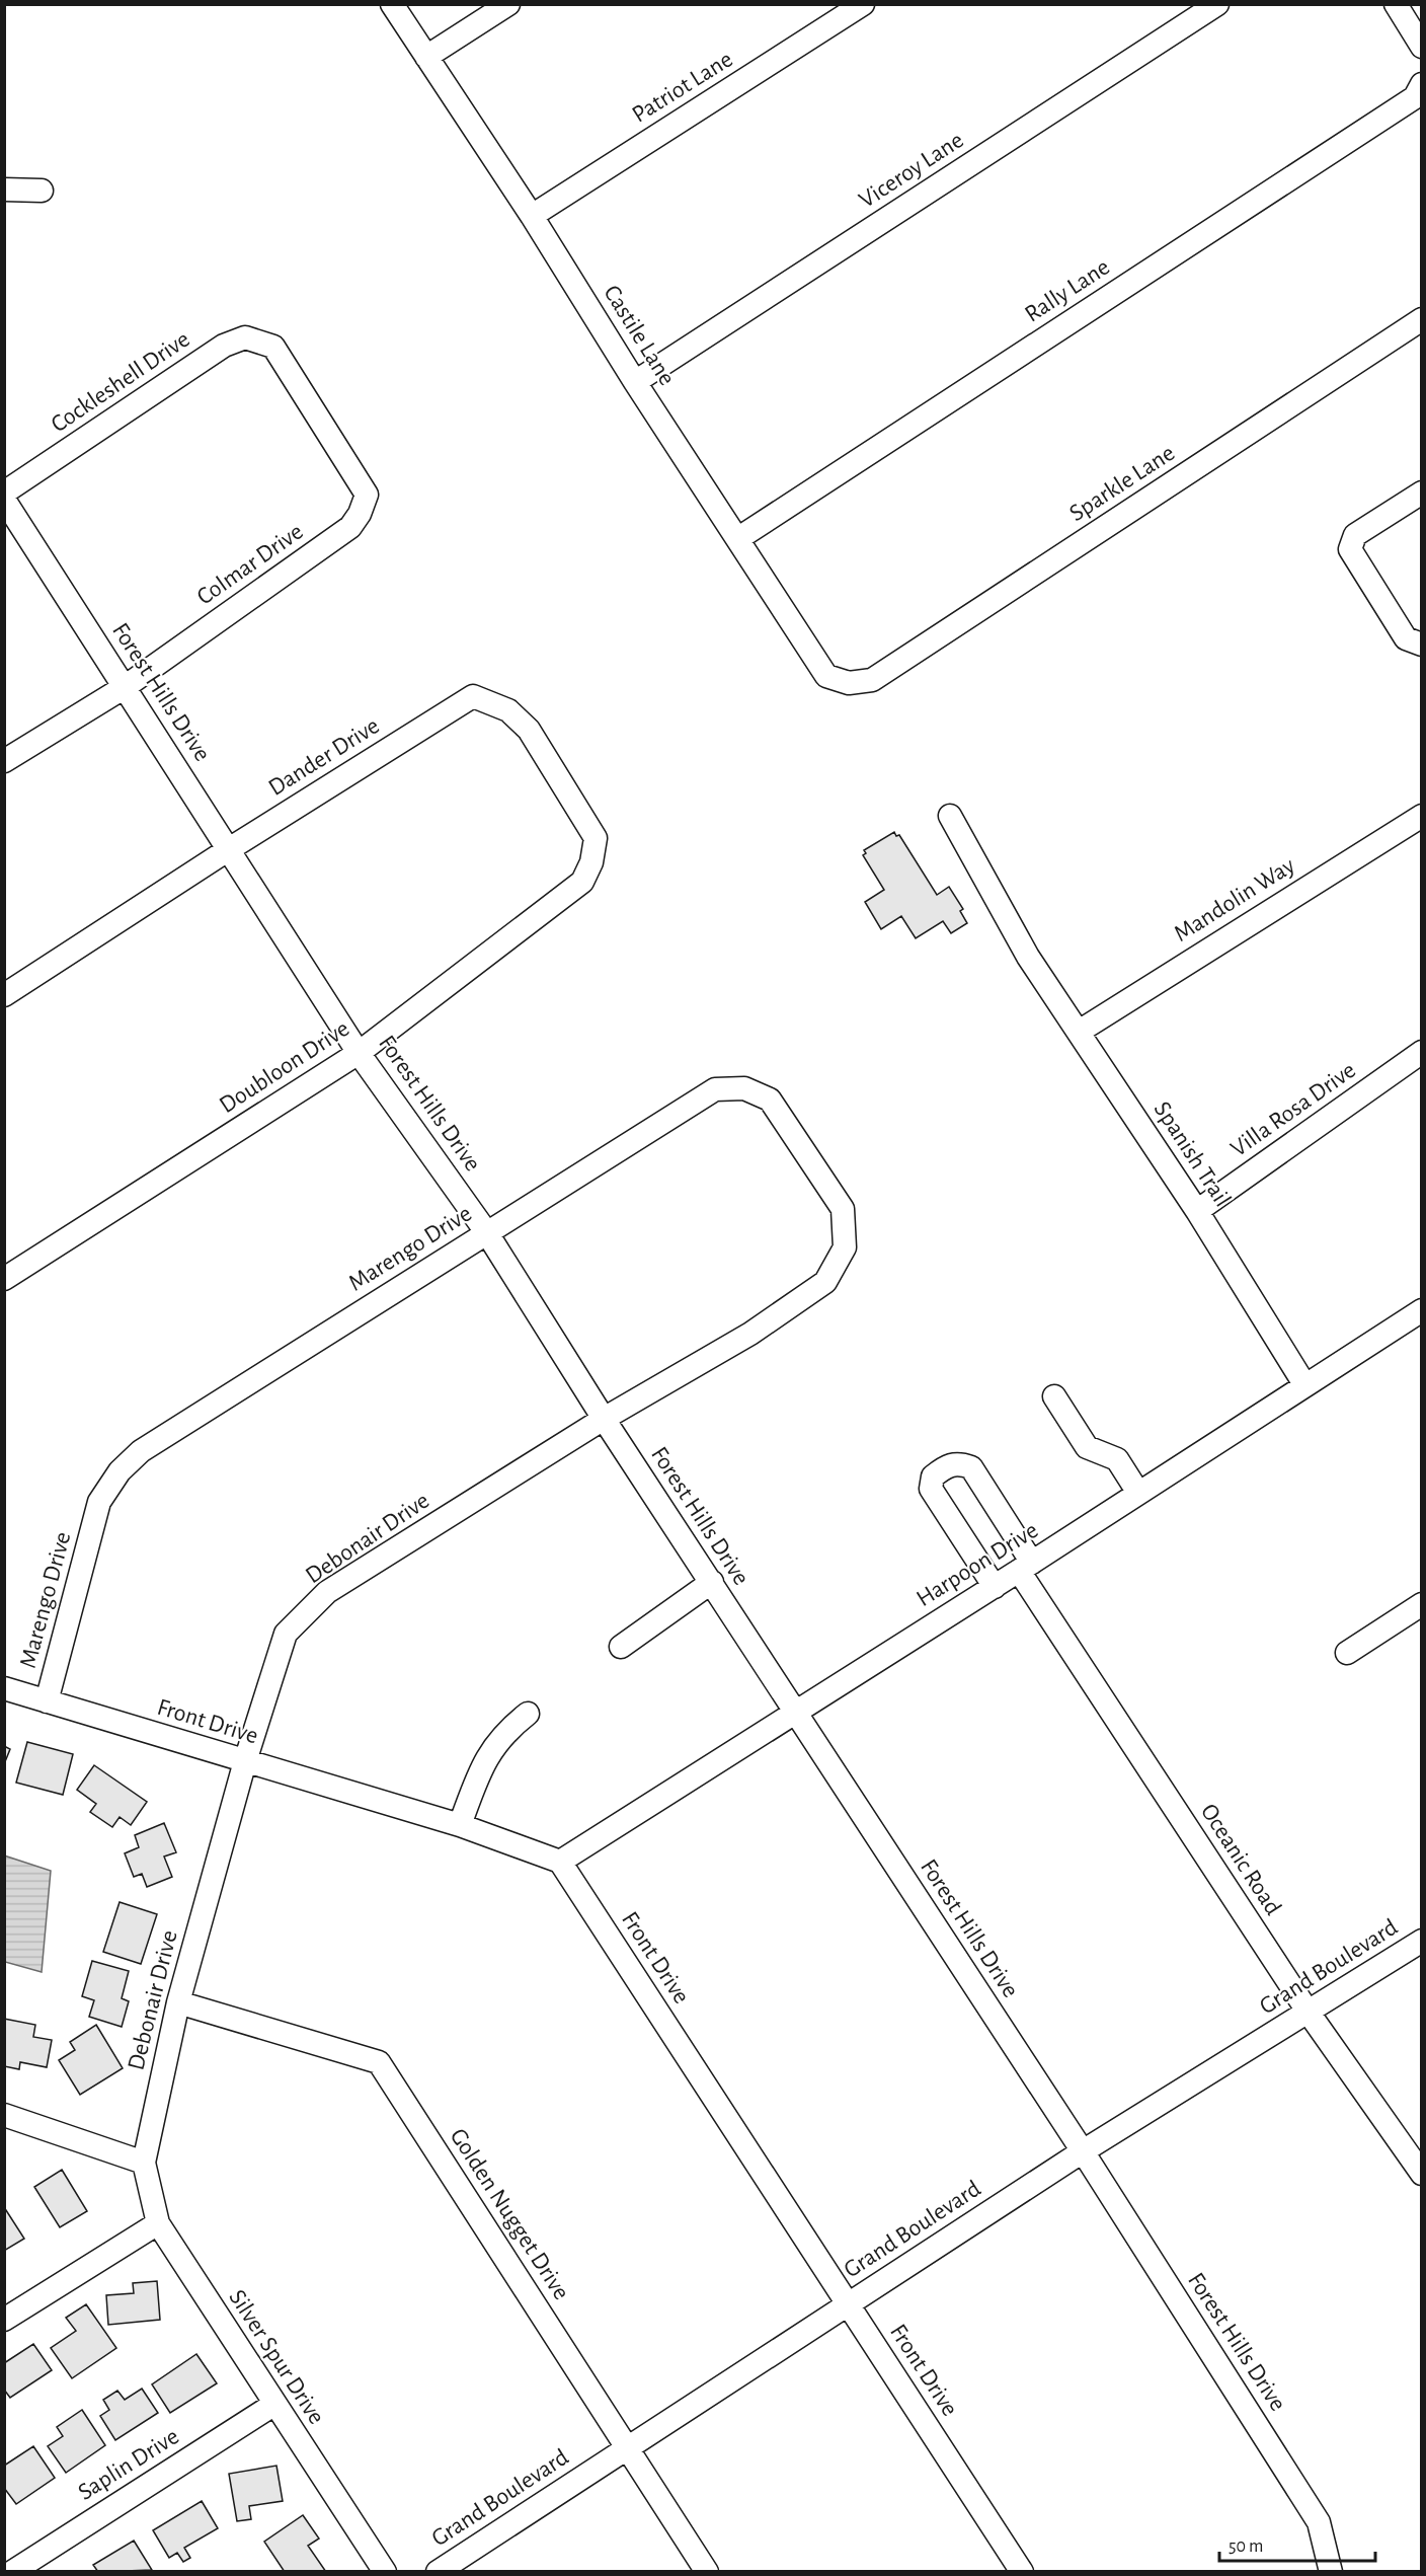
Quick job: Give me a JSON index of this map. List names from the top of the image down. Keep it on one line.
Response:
{"streets":{"street":["Patriot Lane","Viceroy Lane","Rally Lane","Castile Lane","Cockleshell Drive","Sparkle Lane","Colmar Drive","Forest Hills Drive","Dander Drive","Mandolin Way","Doubloon Drive","Villa Rosa Drive","Spanish Trail","Marengo Drive","Debonair Drive","Harpoon Drive","Front Drive","Oceanic Road","Grand Boulevard","Golden Nugget Drive","Silver Spur Drive","Saplin Drive"]},"crossings":[["Patriot Lane","Castile Lane"],["Viceroy Lane","Castile Lane"],["Rally Lane","Castile Lane"],["Castile Lane","Sparkle Lane"],["Cockleshell Drive","Colmar Drive"],["Colmar Drive","Forest Hills Drive"],["Forest Hills Drive","Dander Drive"],["Forest Hills Drive","Doubloon Drive"],["Forest Hills Drive","Marengo Drive"],["Forest Hills Drive","Debonair Drive"],["Forest Hills Drive","Harpoon Drive"],["Forest Hills Drive","Grand Boulevard"],["Dander Drive","Doubloon Drive"],["Mandolin Way","Spanish Trail"],["Villa Rosa Drive","Spanish Trail"],["Spanish Trail","Harpoon Drive"],["Marengo Drive","Debonair Drive"],["Marengo Drive","Front Drive"],["Debonair Drive","Front Drive"],["Debonair Drive","Golden Nugget Drive"],["Debonair Drive","Silver Spur Drive"],["Harpoon Drive","Front Drive"],["Harpoon Drive","Oceanic Road"],["Front Drive","Grand Boulevard"],["Oceanic Road","Grand Boulevard"],["Grand Boulevard","Golden Nugget Drive"],["Silver Spur Drive","Saplin Drive"]],"scale_bar":"50 m"}
